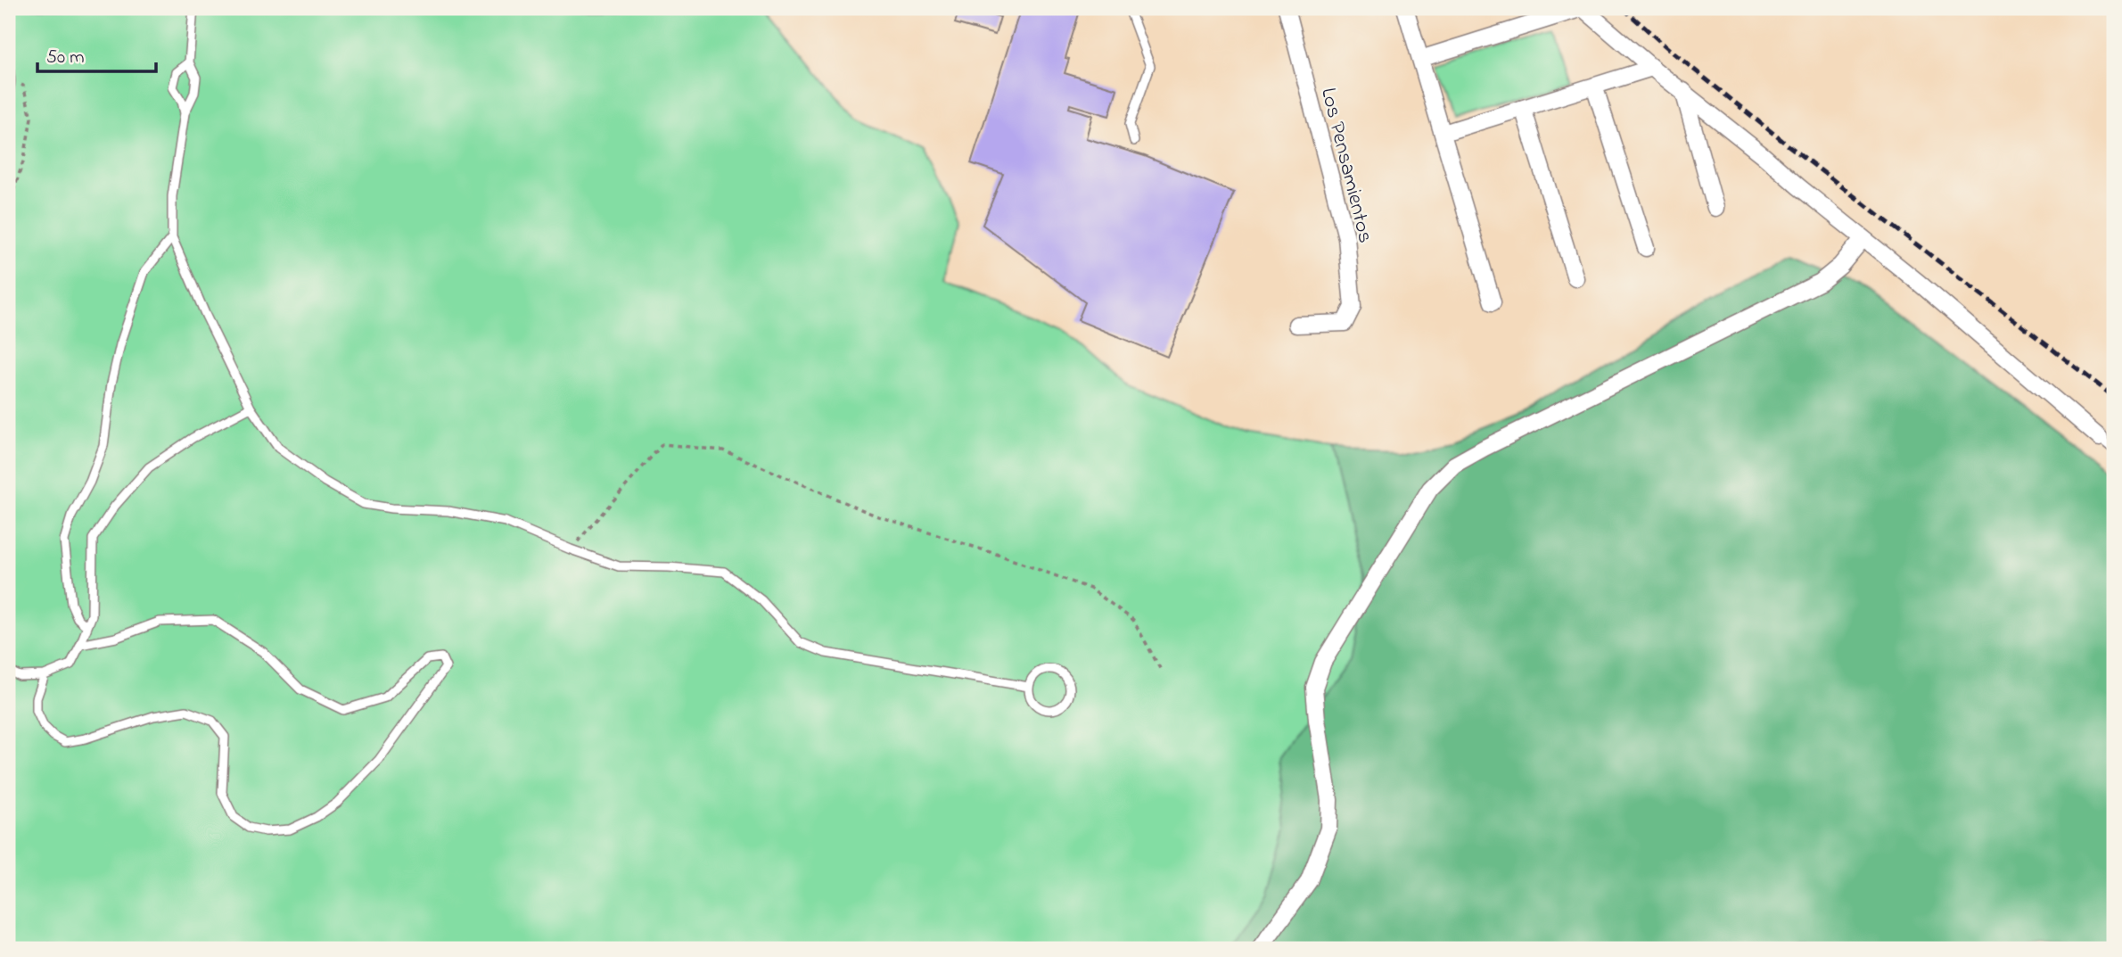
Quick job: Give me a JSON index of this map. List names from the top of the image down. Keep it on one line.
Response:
{"streets":{"street":["Los Pensamientos"]},"scale_bar":"50 m"}
